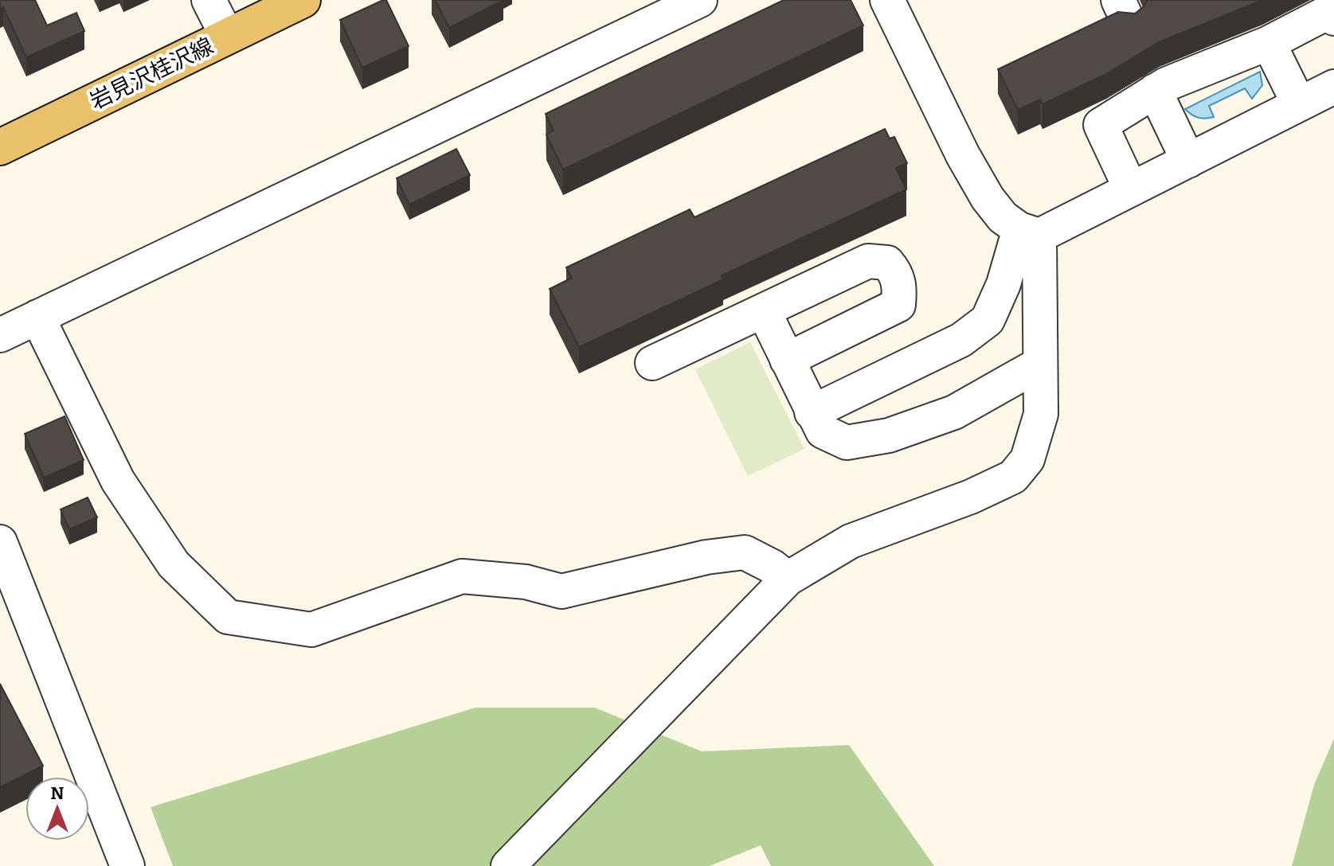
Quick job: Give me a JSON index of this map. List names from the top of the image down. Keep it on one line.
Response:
{"streets":{"main road":["岩見沢桂沢線"]},"north":"top"}
